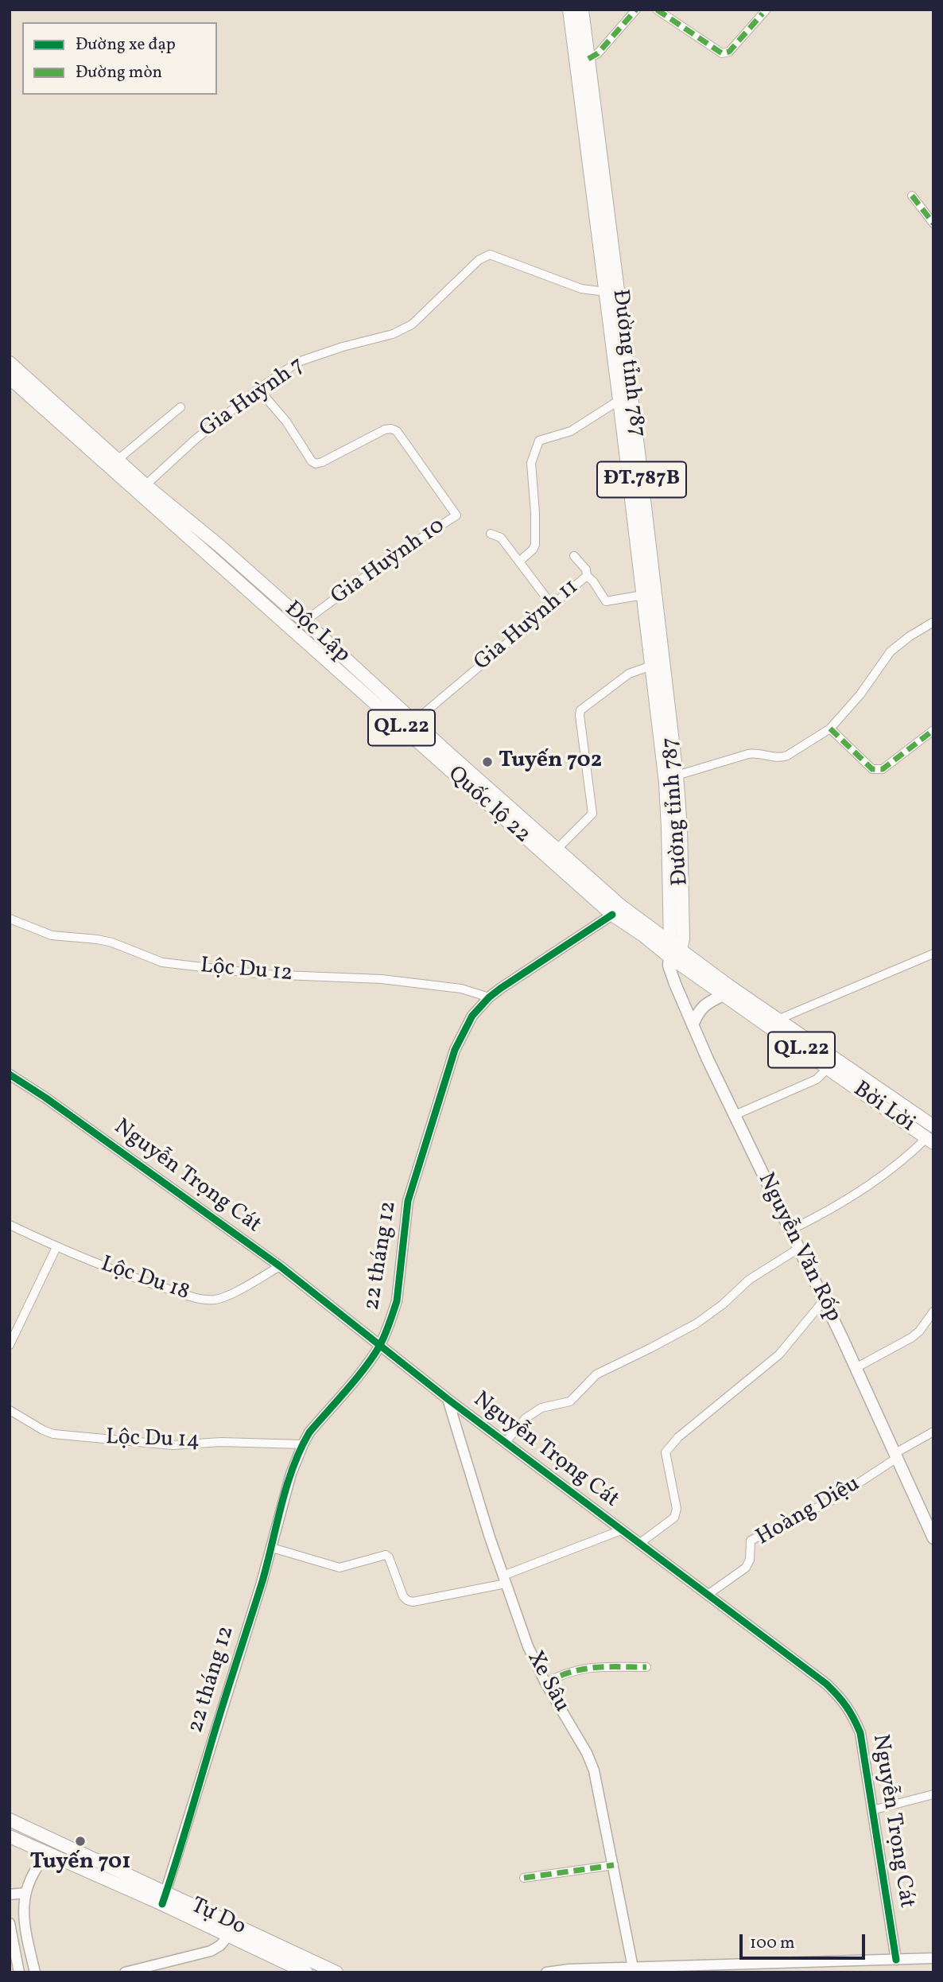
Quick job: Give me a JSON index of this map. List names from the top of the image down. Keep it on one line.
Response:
{"streets":{"main road":["Đường tỉnh 787","ĐT.787B","Độc Lập","QL.22","Quốc lộ 22","Bời Lời","Nguyễn Văn Rốp","Tự Do"],"street":["Gia Huỳnh 7","Gia Huỳnh 10","Gia Huỳnh 11","Lộc Du 12","Nguyễn Trọng Cát","22 tháng 12","Lộc Du 18","Lộc Du 14","Hoàng Diệu","Xe Sâu"]},"crossings":[["Đường tỉnh 787","Gia Huỳnh 7"],["Đường tỉnh 787","Gia Huỳnh 11"],["Đường tỉnh 787","Quốc lộ 22"],["Đường tỉnh 787","Bời Lời"],["Đường tỉnh 787","Nguyễn Văn Rốp"],["Gia Huỳnh 7","Gia Huỳnh 10"],["Gia Huỳnh 7","Độc Lập"],["Gia Huỳnh 7","Quốc lộ 22"],["Gia Huỳnh 10","Độc Lập"],["Gia Huỳnh 11","Độc Lập"],["Độc Lập","Quốc lộ 22"],["Độc Lập","22 tháng 12"],["Quốc lộ 22","Bời Lời"],["Quốc lộ 22","Nguyễn Văn Rốp"],["Quốc lộ 22","22 tháng 12"],["Lộc Du 12","22 tháng 12"],["Bời Lời","Nguyễn Văn Rốp"],["Nguyễn Trọng Cát","22 tháng 12"],["Nguyễn Trọng Cát","Lộc Du 18"],["Nguyễn Trọng Cát","Hoàng Diệu"],["Nguyễn Trọng Cát","Xe Sâu"],["Nguyễn Văn Rốp","Hoàng Diệu"],["22 tháng 12","Lộc Du 14"],["22 tháng 12","Tự Do"]],"places":["Tuyến 702","Tuyến 701"],"legend":["Đường xe đạp","Đường mòn"],"scale_bar":"100 m"}
